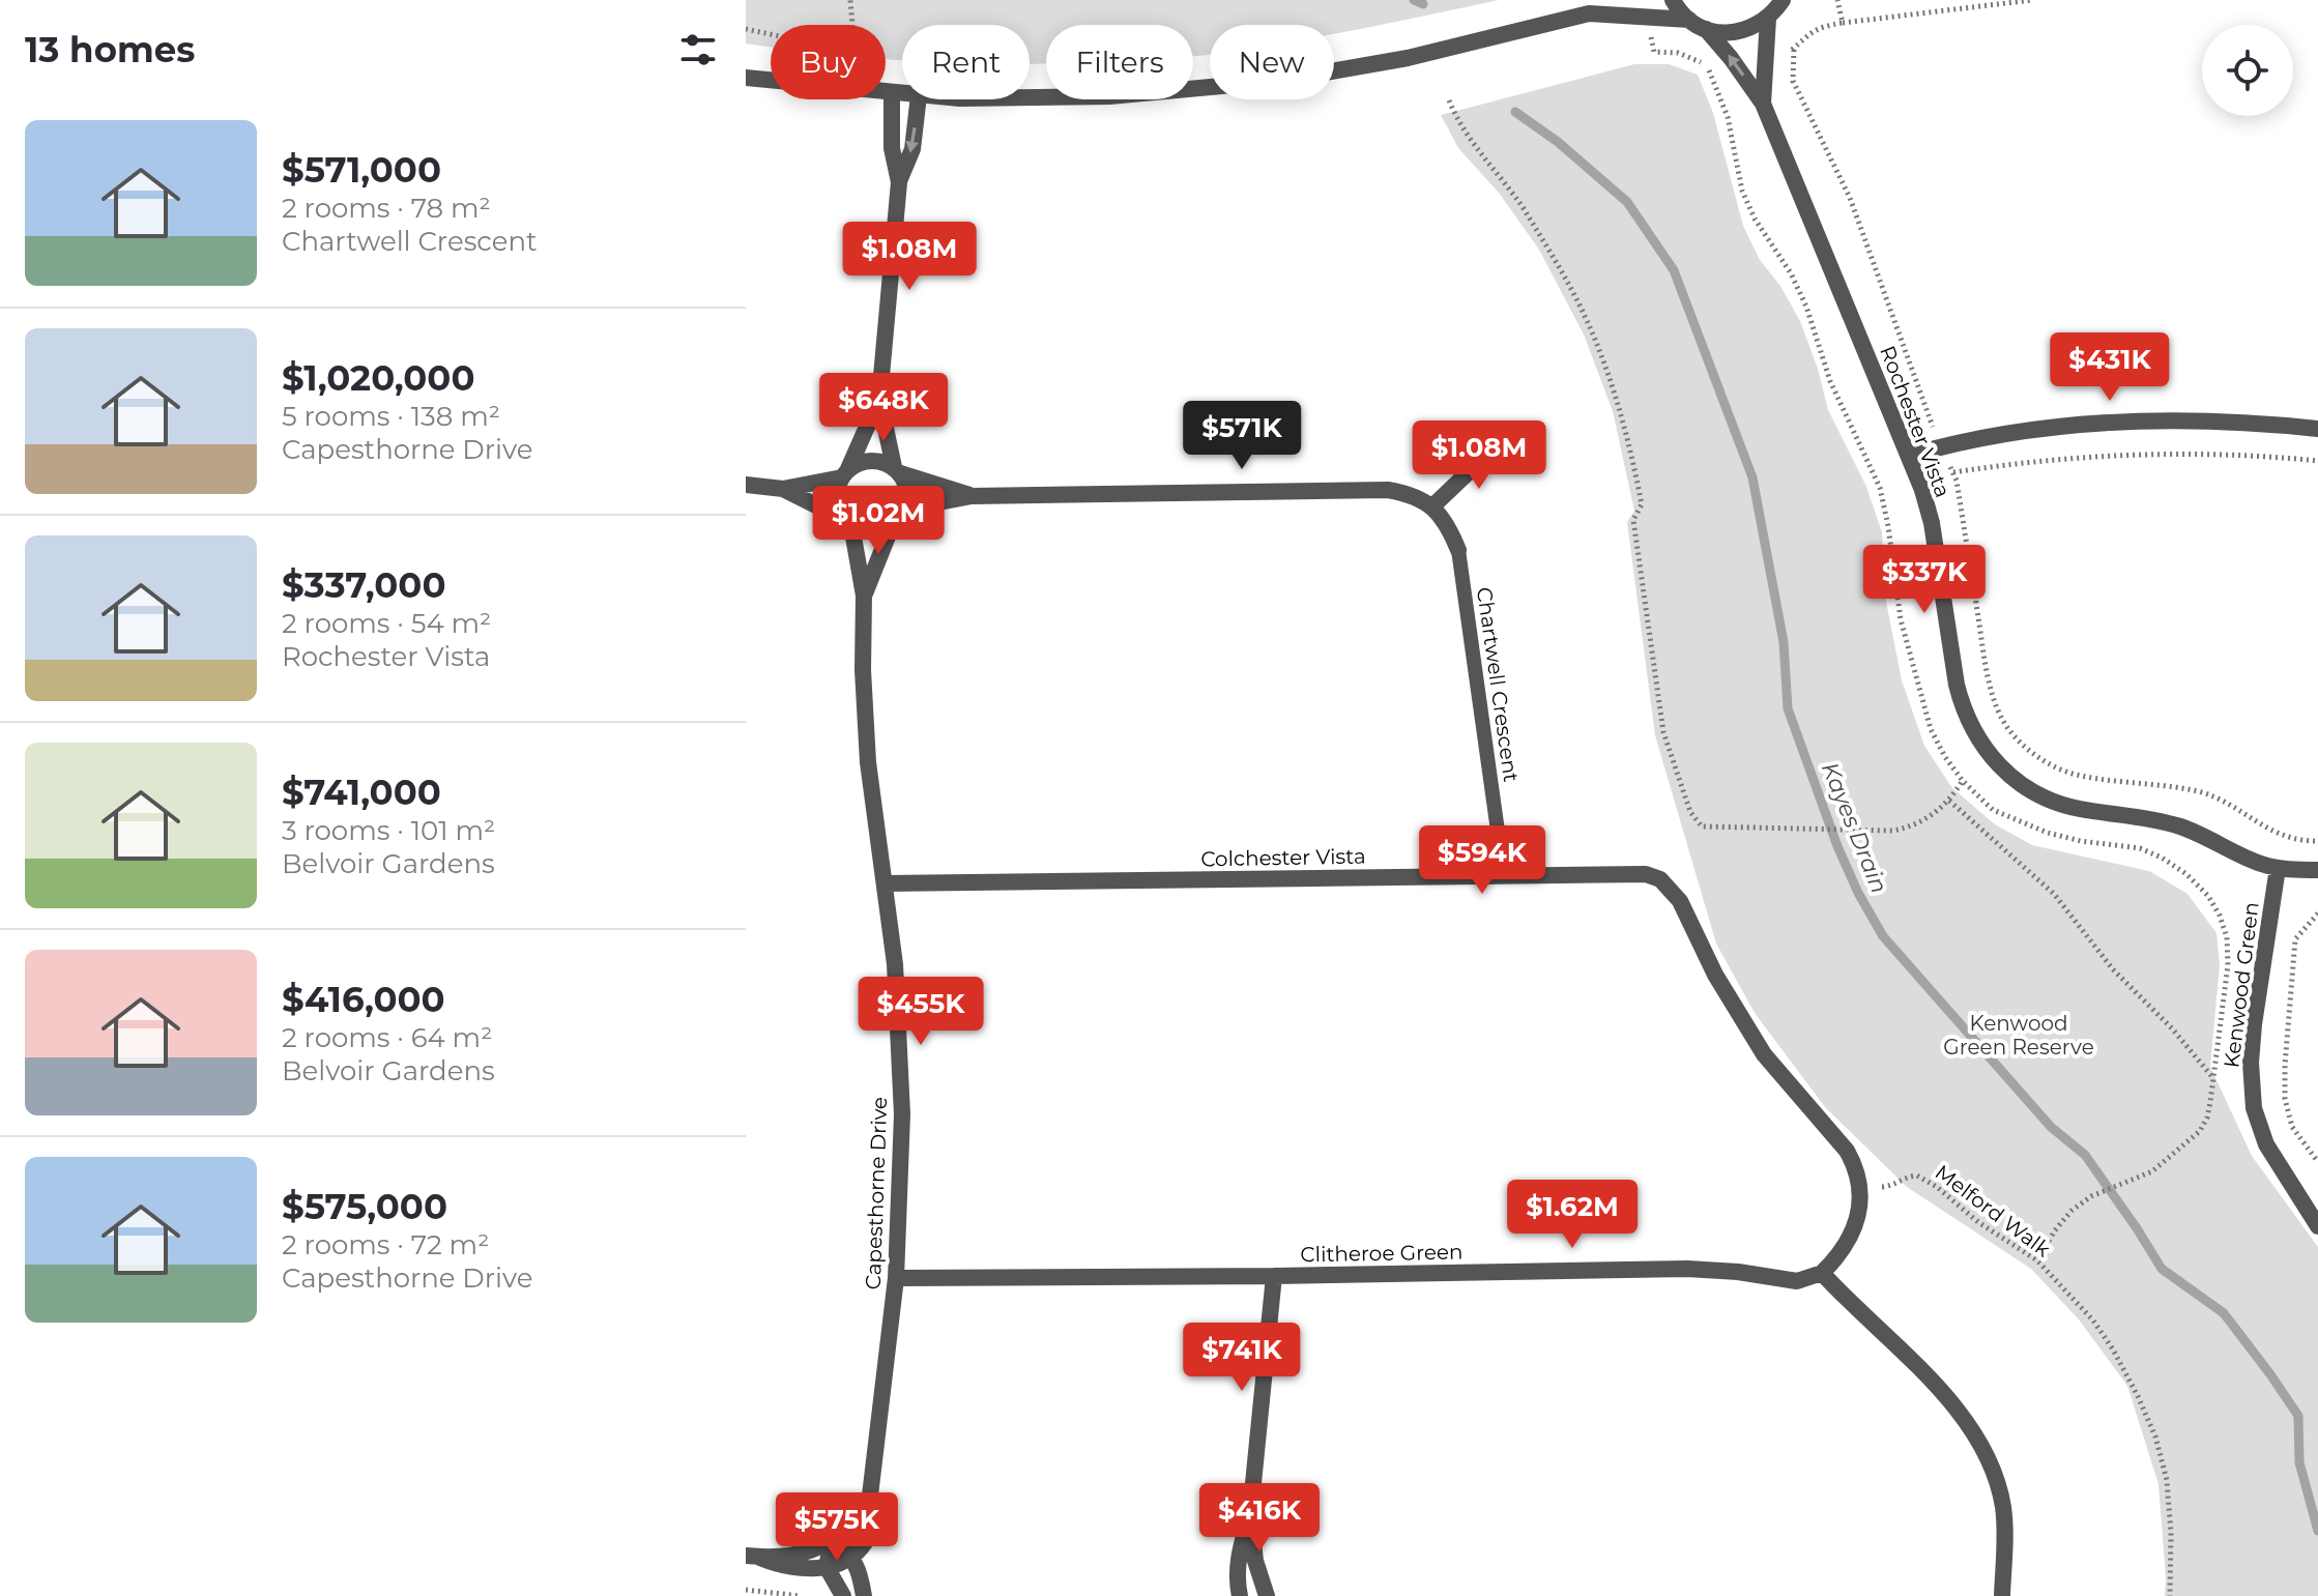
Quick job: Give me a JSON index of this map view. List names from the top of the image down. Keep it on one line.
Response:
{"streets":{"street":["Rochester Vista","Chartwell Crescent","Colchester Vista","Kenwood Green","Capesthorne Drive","Clitheroe Green"],"path":["Melford Walk"]},"crossings":[["Rochester Vista","Kenwood Green"],["Chartwell Crescent","Colchester Vista"],["Colchester Vista","Capesthorne Drive"],["Colchester Vista","Melford Walk"],["Colchester Vista","Clitheroe Green"],["Capesthorne Drive","Clitheroe Green"]],"water":["Kayes Drain"],"parks":["Kenwood Green Reserve"],"page":{"heading":"13 homes","chip":["Buy","Rent","Filters","New"],"list":[{"name":"$571,000","note":"2 rooms · 78 m² · Chartwell Crescent"},{"name":"$1,020,000","note":"5 rooms · 138 m² · Capesthorne Drive"},{"name":"$337,000","note":"2 rooms · 54 m² · Rochester Vista"},{"name":"$741,000","note":"3 rooms · 101 m² · Belvoir Gardens"},{"name":"$416,000","note":"2 rooms · 64 m² · Belvoir Gardens"},{"name":"$575,000","note":"2 rooms · 72 m² · Capesthorne Drive"}],"price":["$1.08M","$431K","$648K","$571K","$1.08M","$1.02M","$337K","$594K","$455K","$1.62M","$741K","$416K","$575K"]}}
